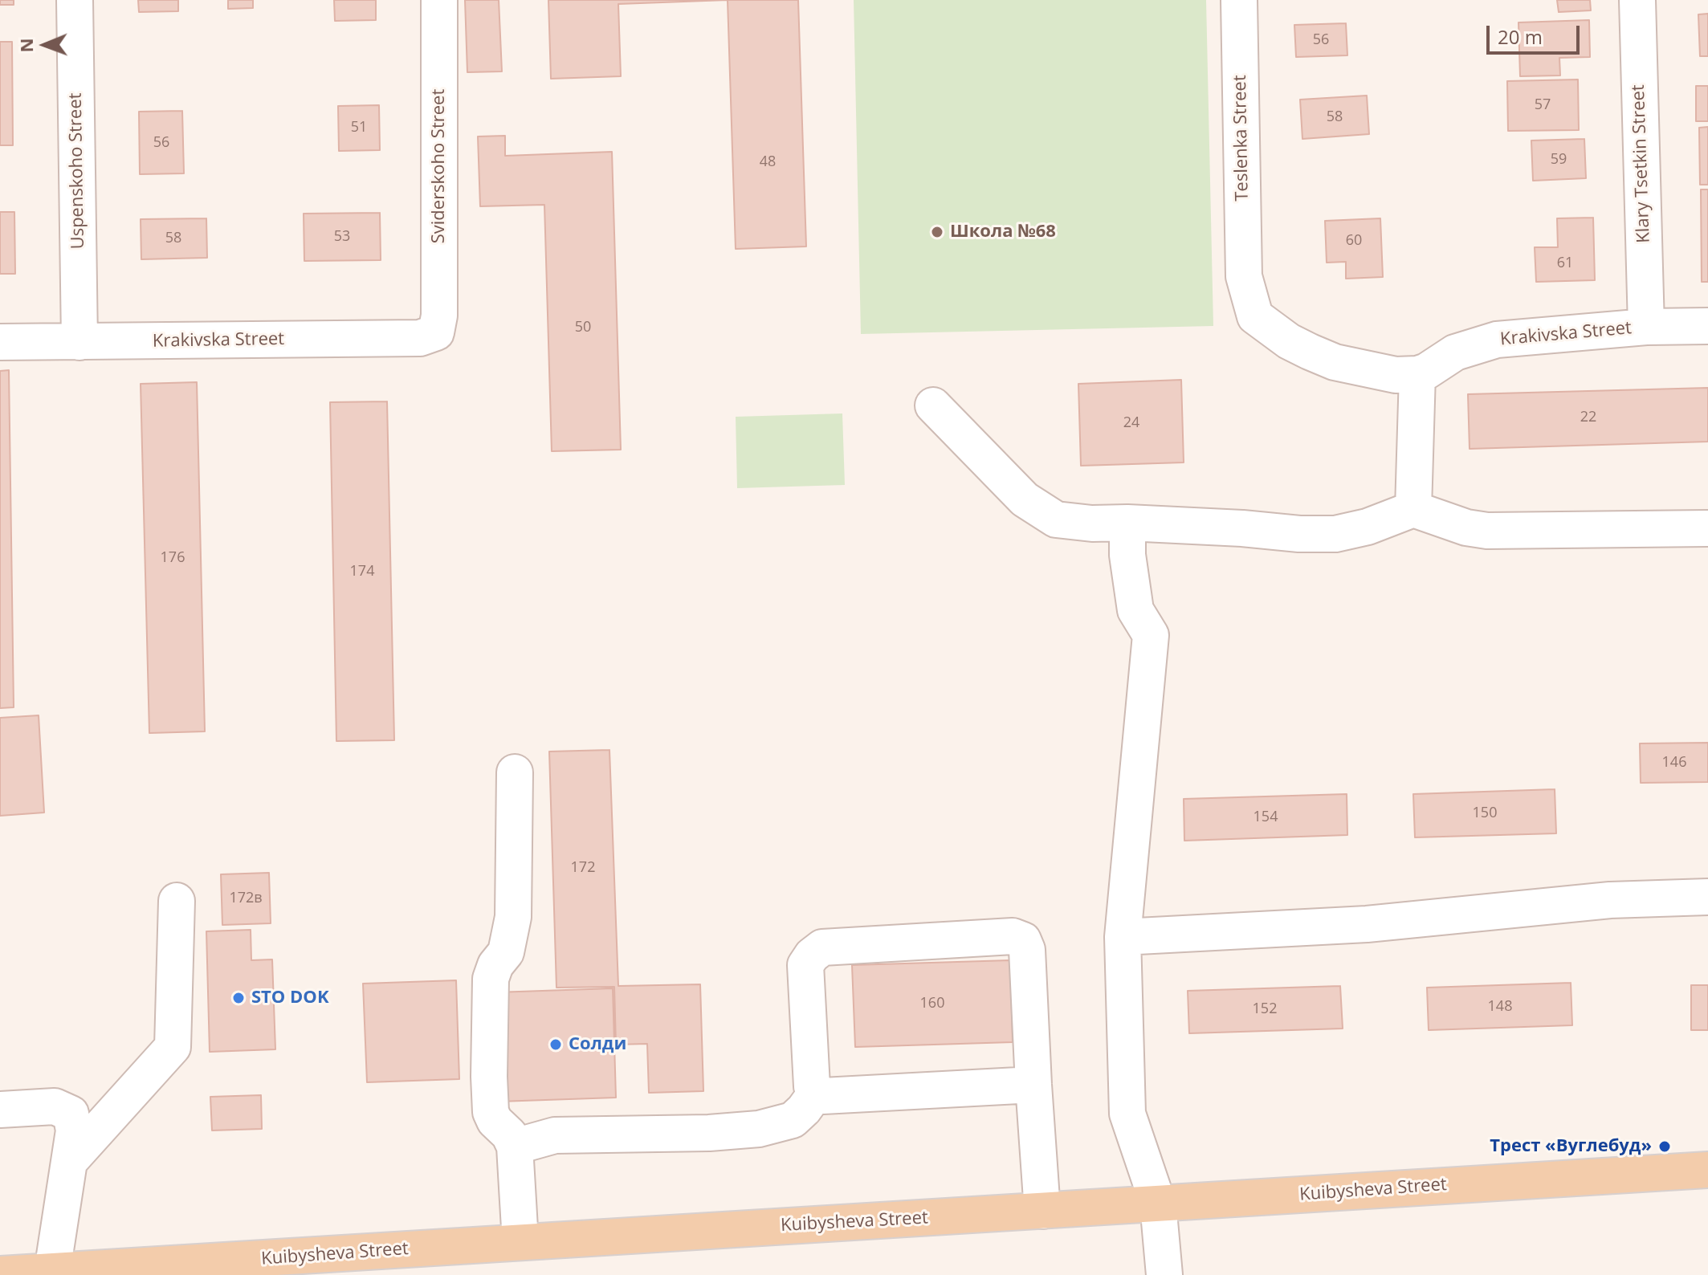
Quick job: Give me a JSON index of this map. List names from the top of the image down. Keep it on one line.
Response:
{"streets":{"main road":["Kuibysheva Street"],"street":["Teslenka Street","Klary Tsetkin Street","Sviderskoho Street","Uspenskoho Street","Krakivska Street"]},"crossings":[["Teslenka Street","Krakivska Street"],["Klary Tsetkin Street","Krakivska Street"],["Sviderskoho Street","Krakivska Street"],["Uspenskoho Street","Krakivska Street"]],"places":["Школа №68","STO DOK","Солди","Трест «Вуглебуд»"],"house_numbers":["56","57","58","51","56","59","48","53","58","60","61","50","22","24","176","174","146","150","154","172","172в","160","148","152"],"scale_bar":"20 m","north":"left"}
